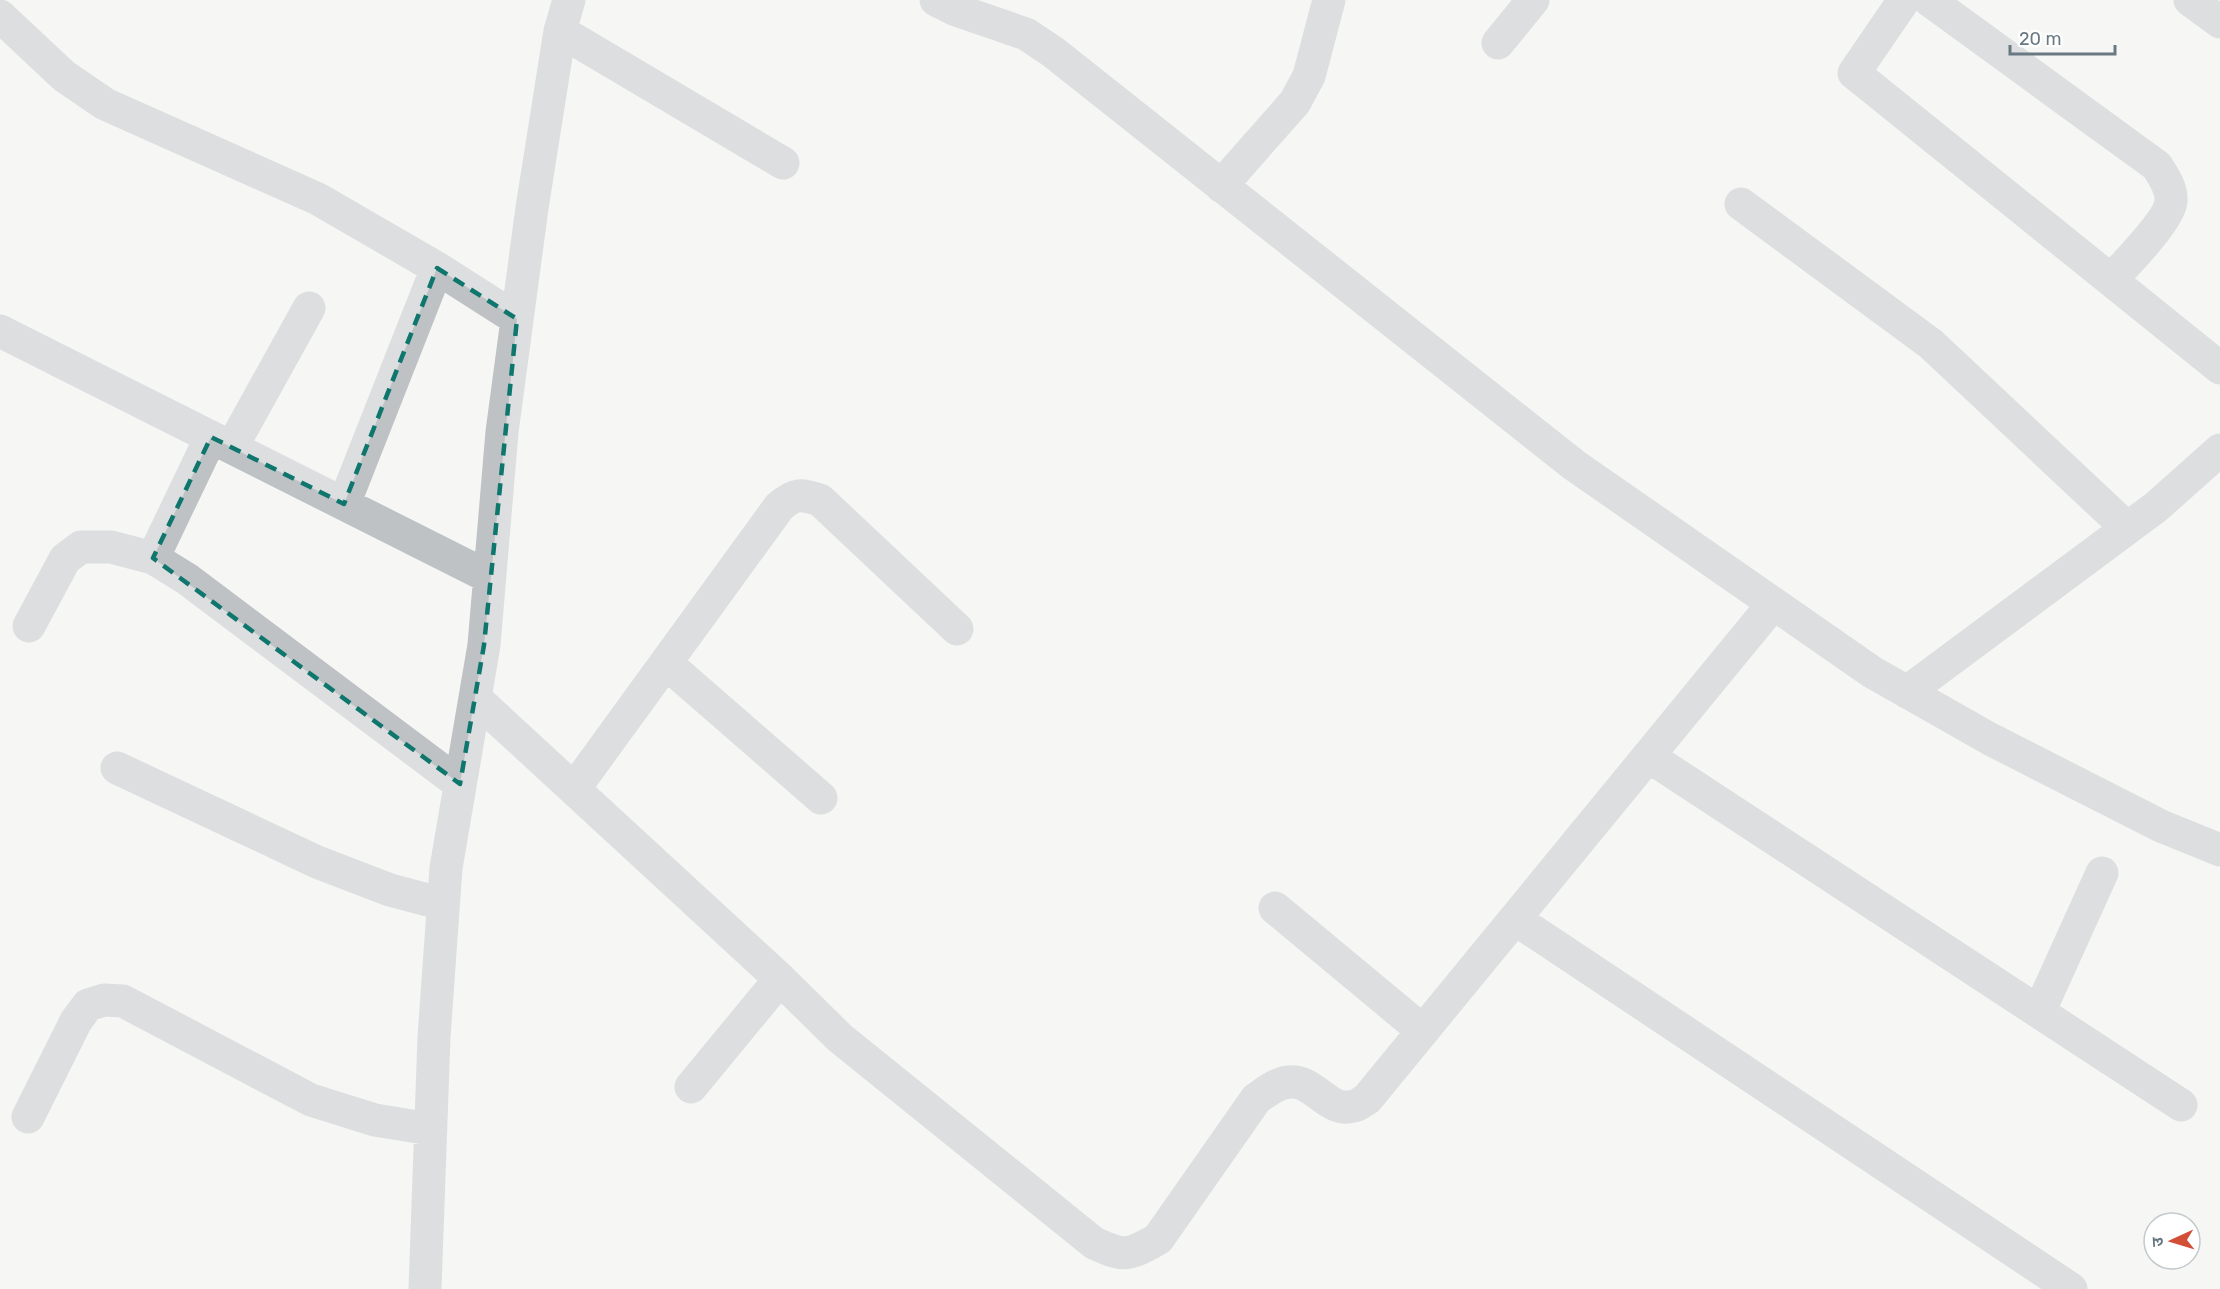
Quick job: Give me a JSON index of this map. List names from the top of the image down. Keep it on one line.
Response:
{"scale_bar":"20 m","north":"left"}
